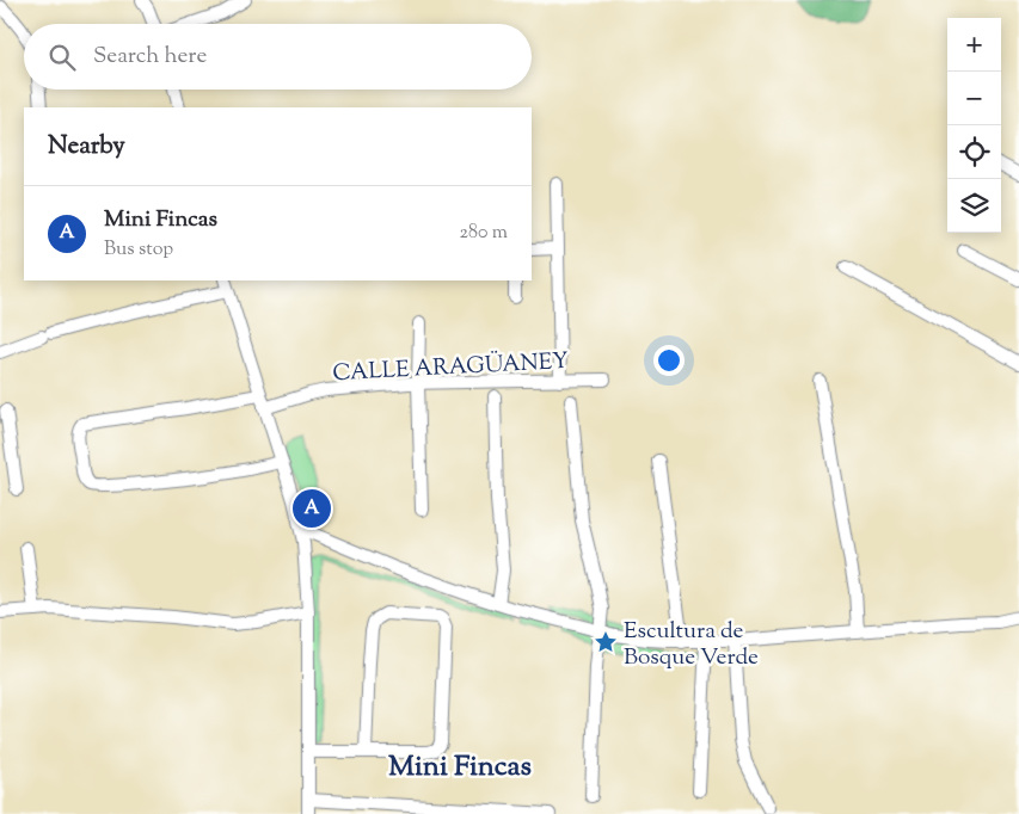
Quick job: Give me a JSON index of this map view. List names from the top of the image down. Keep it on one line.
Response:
{"streets":{"street":["CALLE ARAGÜANEY"]},"districts":["Mini Fincas"],"places":{"place":["Escultura de Bosque Verde"]},"page":{"map_buttons":["+","−"],"search":"Search here","heading":"Nearby","list":[{"mark":"A","name":"Mini Fincas","note":"Bus stop","value":"280 m"}],"pins":"A"}}
